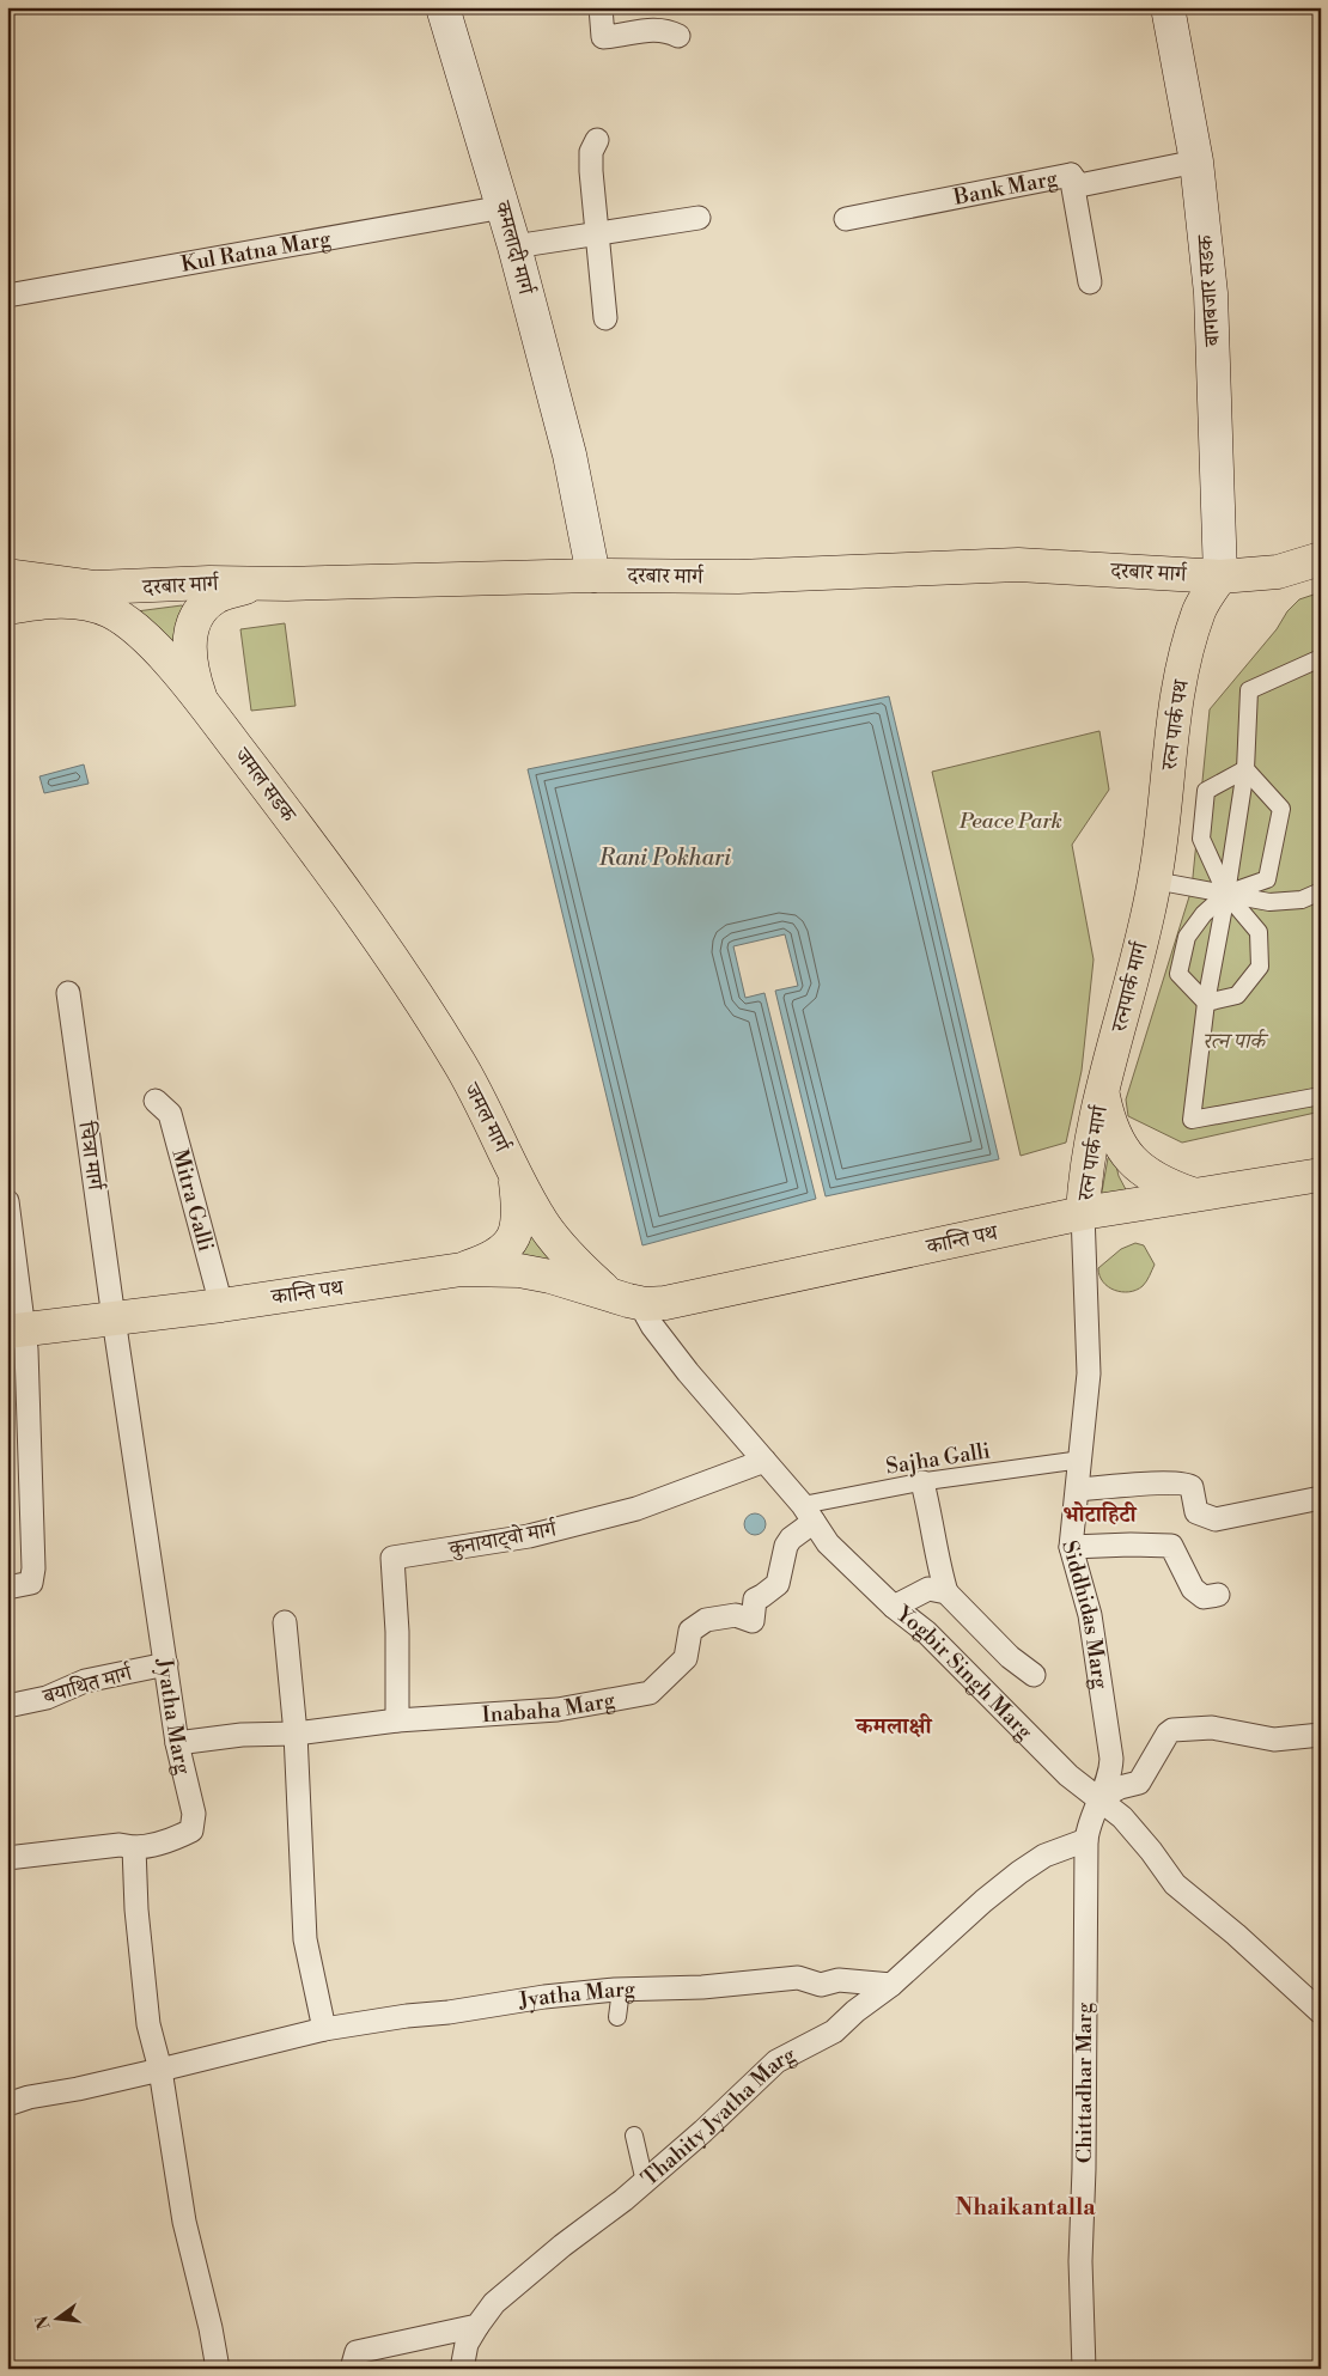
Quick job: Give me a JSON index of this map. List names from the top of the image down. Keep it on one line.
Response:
{"streets":{"main road":["कमलादी मार्ग","बागबजार सडक","दरबार मार्ग","रत्न पार्क पथ","जमल सडक","रत्नपार्क मार्ग","जमल मार्ग","रत्न पार्क मार्ग","कान्ति पथ"],"street":["Bank Marg","Kul Ratna Marg","चित्रा मार्ग","Mitra Galli","Sajha Galli","कुनायाट्वो मार्ग","Siddhidas Marg","Yogbir Singh Marg","बयाथित मार्ग","Inabaha Marg","Jyatha Marg","Chittadhar Marg","Thahity Jyatha Marg"]},"crossings":[["Bank Marg","बागबजार सडक"],["कमलादी मार्ग","Kul Ratna Marg"],["कमलादी मार्ग","दरबार मार्ग"],["बागबजार सडक","दरबार मार्ग"],["बागबजार सडक","रत्न पार्क पथ"],["दरबार मार्ग","रत्न पार्क पथ"],["रत्न पार्क पथ","रत्नपार्क मार्ग"],["जमल सडक","जमल मार्ग"],["रत्नपार्क मार्ग","रत्न पार्क मार्ग"],["जमल मार्ग","कान्ति पथ"],["रत्न पार्क मार्ग","कान्ति पथ"],["रत्न पार्क मार्ग","Siddhidas Marg"],["चित्रा मार्ग","कान्ति पथ"],["चित्रा मार्ग","Jyatha Marg"],["Mitra Galli","कान्ति पथ"],["कान्ति पथ","Siddhidas Marg"],["कान्ति पथ","Yogbir Singh Marg"],["कान्ति पथ","Jyatha Marg"],["Sajha Galli","Siddhidas Marg"],["Sajha Galli","Yogbir Singh Marg"],["Sajha Galli","Inabaha Marg"],["कुनायाट्वो मार्ग","Yogbir Singh Marg"],["कुनायाट्वो मार्ग","Inabaha Marg"],["Siddhidas Marg","Yogbir Singh Marg"],["Siddhidas Marg","Chittadhar Marg"],["Yogbir Singh Marg","Inabaha Marg"],["Yogbir Singh Marg","Chittadhar Marg"],["बयाथित मार्ग","Jyatha Marg"],["Inabaha Marg","Jyatha Marg"],["Jyatha Marg","Thahity Jyatha Marg"],["Chittadhar Marg","Thahity Jyatha Marg"]],"districts":["भोटाहिटी","कमलाक्षी","Nhaikantalla"],"water":["Rani Pokhari"],"parks":["Peace Park","रत्न पार्क"],"north":"left"}
